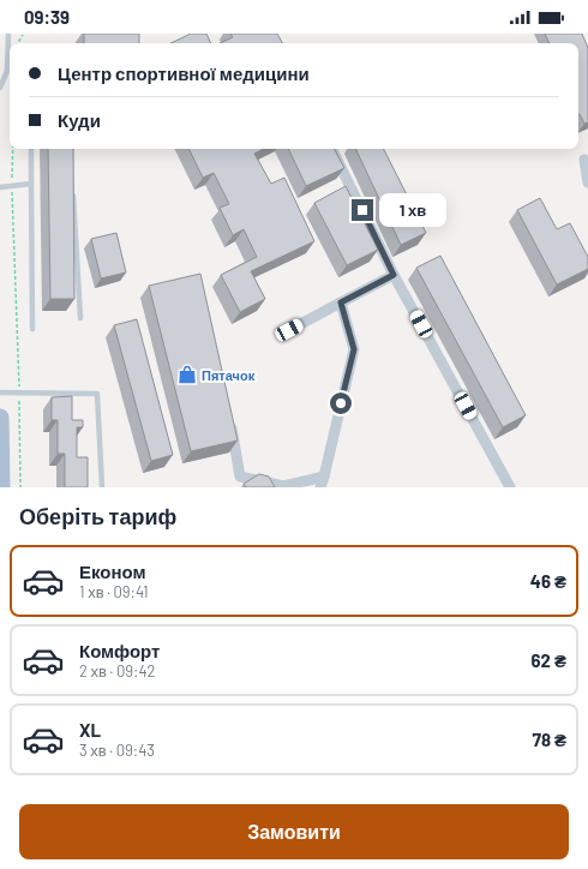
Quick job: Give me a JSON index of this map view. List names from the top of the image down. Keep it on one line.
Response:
{"places":{"shop":["Пятачок"]},"page":{"status":"09:39","banner":["Центр спортивної медицини","Куди"],"bubble":"1 хв","heading":"Оберіть тариф","list":[{"name":"Економ","note":"1 хв · 09:41","value":"46 ₴"},{"name":"Комфорт","note":"2 хв · 09:42","value":"62 ₴"},{"name":"XL","note":"3 хв · 09:43","value":"78 ₴"}],"buttons":"Замовити"}}
